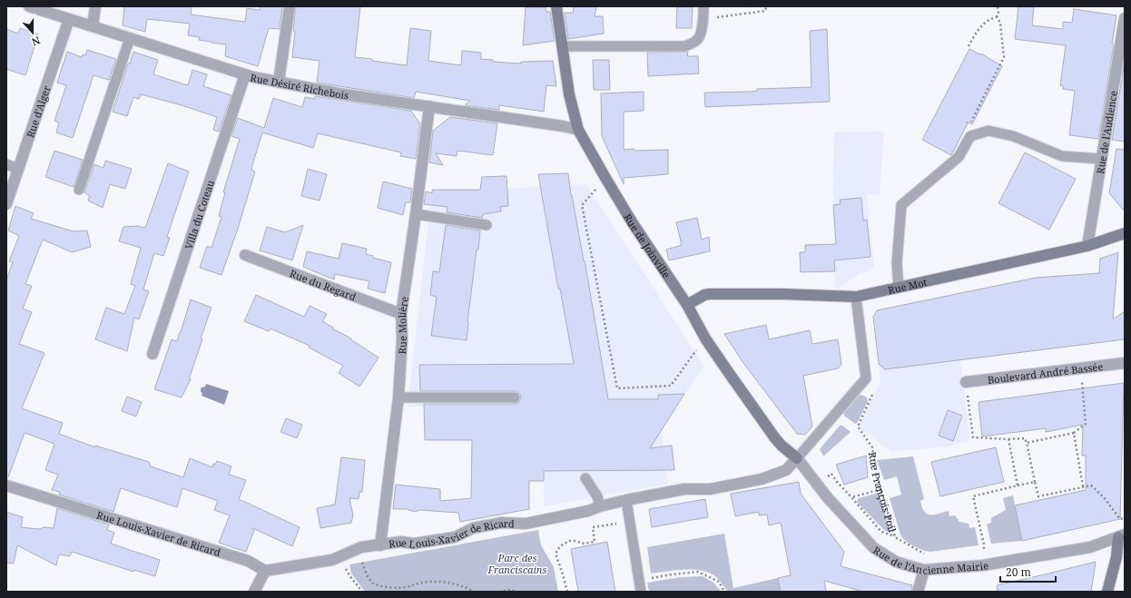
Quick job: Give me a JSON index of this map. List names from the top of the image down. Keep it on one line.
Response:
{"streets":{"street":["Rue Désiré Richebois","Rue d'Alger","Rue de l'Audience","Villa du Coteau","Rue de Joinville","Rue du Regard","Rue Mot","Rue Molière","Boulevard André Bassée","Rue Louis-Xavier de Ricard","Rue de l'Ancienne Mairie"],"path":["Rue François Poil"]},"crossings":[["Rue Désiré Richebois","Rue d'Alger"],["Rue Désiré Richebois","Villa du Coteau"],["Rue Désiré Richebois","Rue de Joinville"],["Rue Désiré Richebois","Rue Molière"],["Rue de l'Audience","Rue Mot"],["Rue de Joinville","Rue Mot"],["Rue de Joinville","Rue Louis-Xavier de Ricard"],["Rue de Joinville","Rue de l'Ancienne Mairie"],["Rue du Regard","Rue Molière"],["Rue Molière","Rue Louis-Xavier de Ricard"],["Rue François Poil","Rue Louis-Xavier de Ricard"],["Rue François Poil","Rue de l'Ancienne Mairie"],["Rue Louis-Xavier de Ricard","Rue de l'Ancienne Mairie"]],"parks":["Parc des Franciscains"],"scale_bar":"20 m","north":"bottom"}
